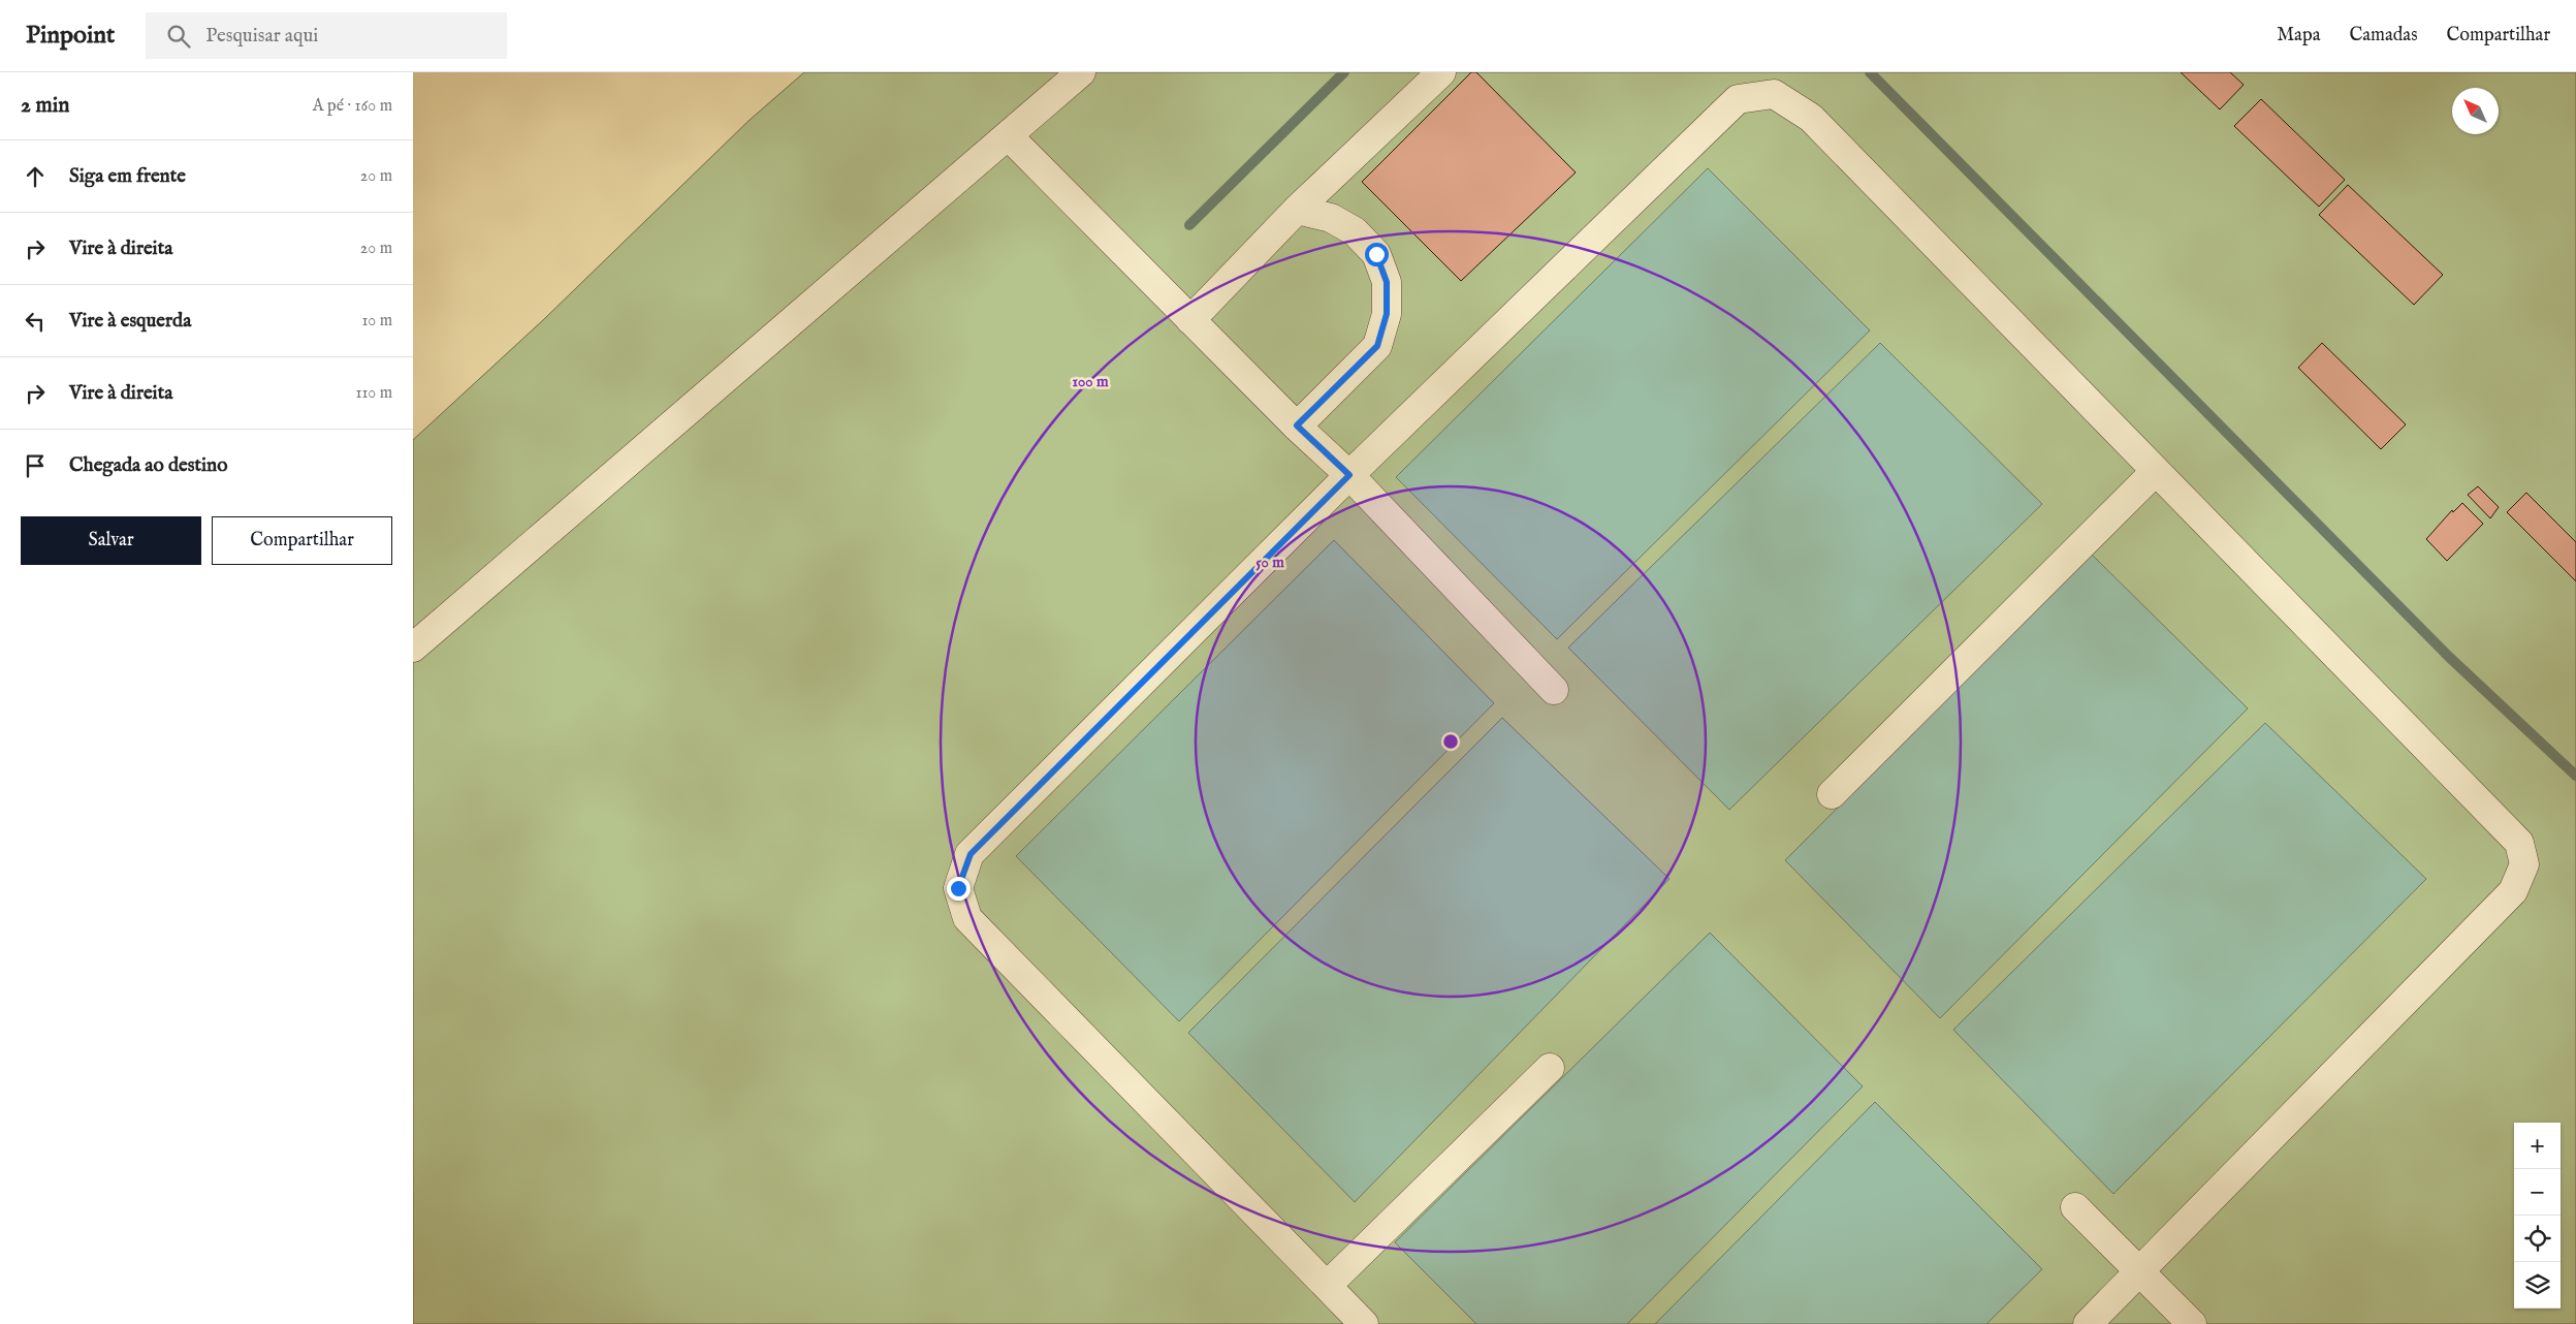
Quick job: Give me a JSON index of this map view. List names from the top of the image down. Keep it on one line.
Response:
{"north":"top left","page":{"header":"Pinpoint","search":"Pesquisar aqui","nav":["Mapa","Camadas","Compartilhar"],"heading":["2 min","A pé · 160 m"],"list":[["Siga em frente","20 m"],["Vire à direita","20 m"],["Vire à esquerda","10 m"],["Vire à direita","110 m"],"Chegada ao destino"],"buttons":["Salvar","Compartilhar"],"map_buttons":["+","−"]},"rings":["100 m","50 m"]}
